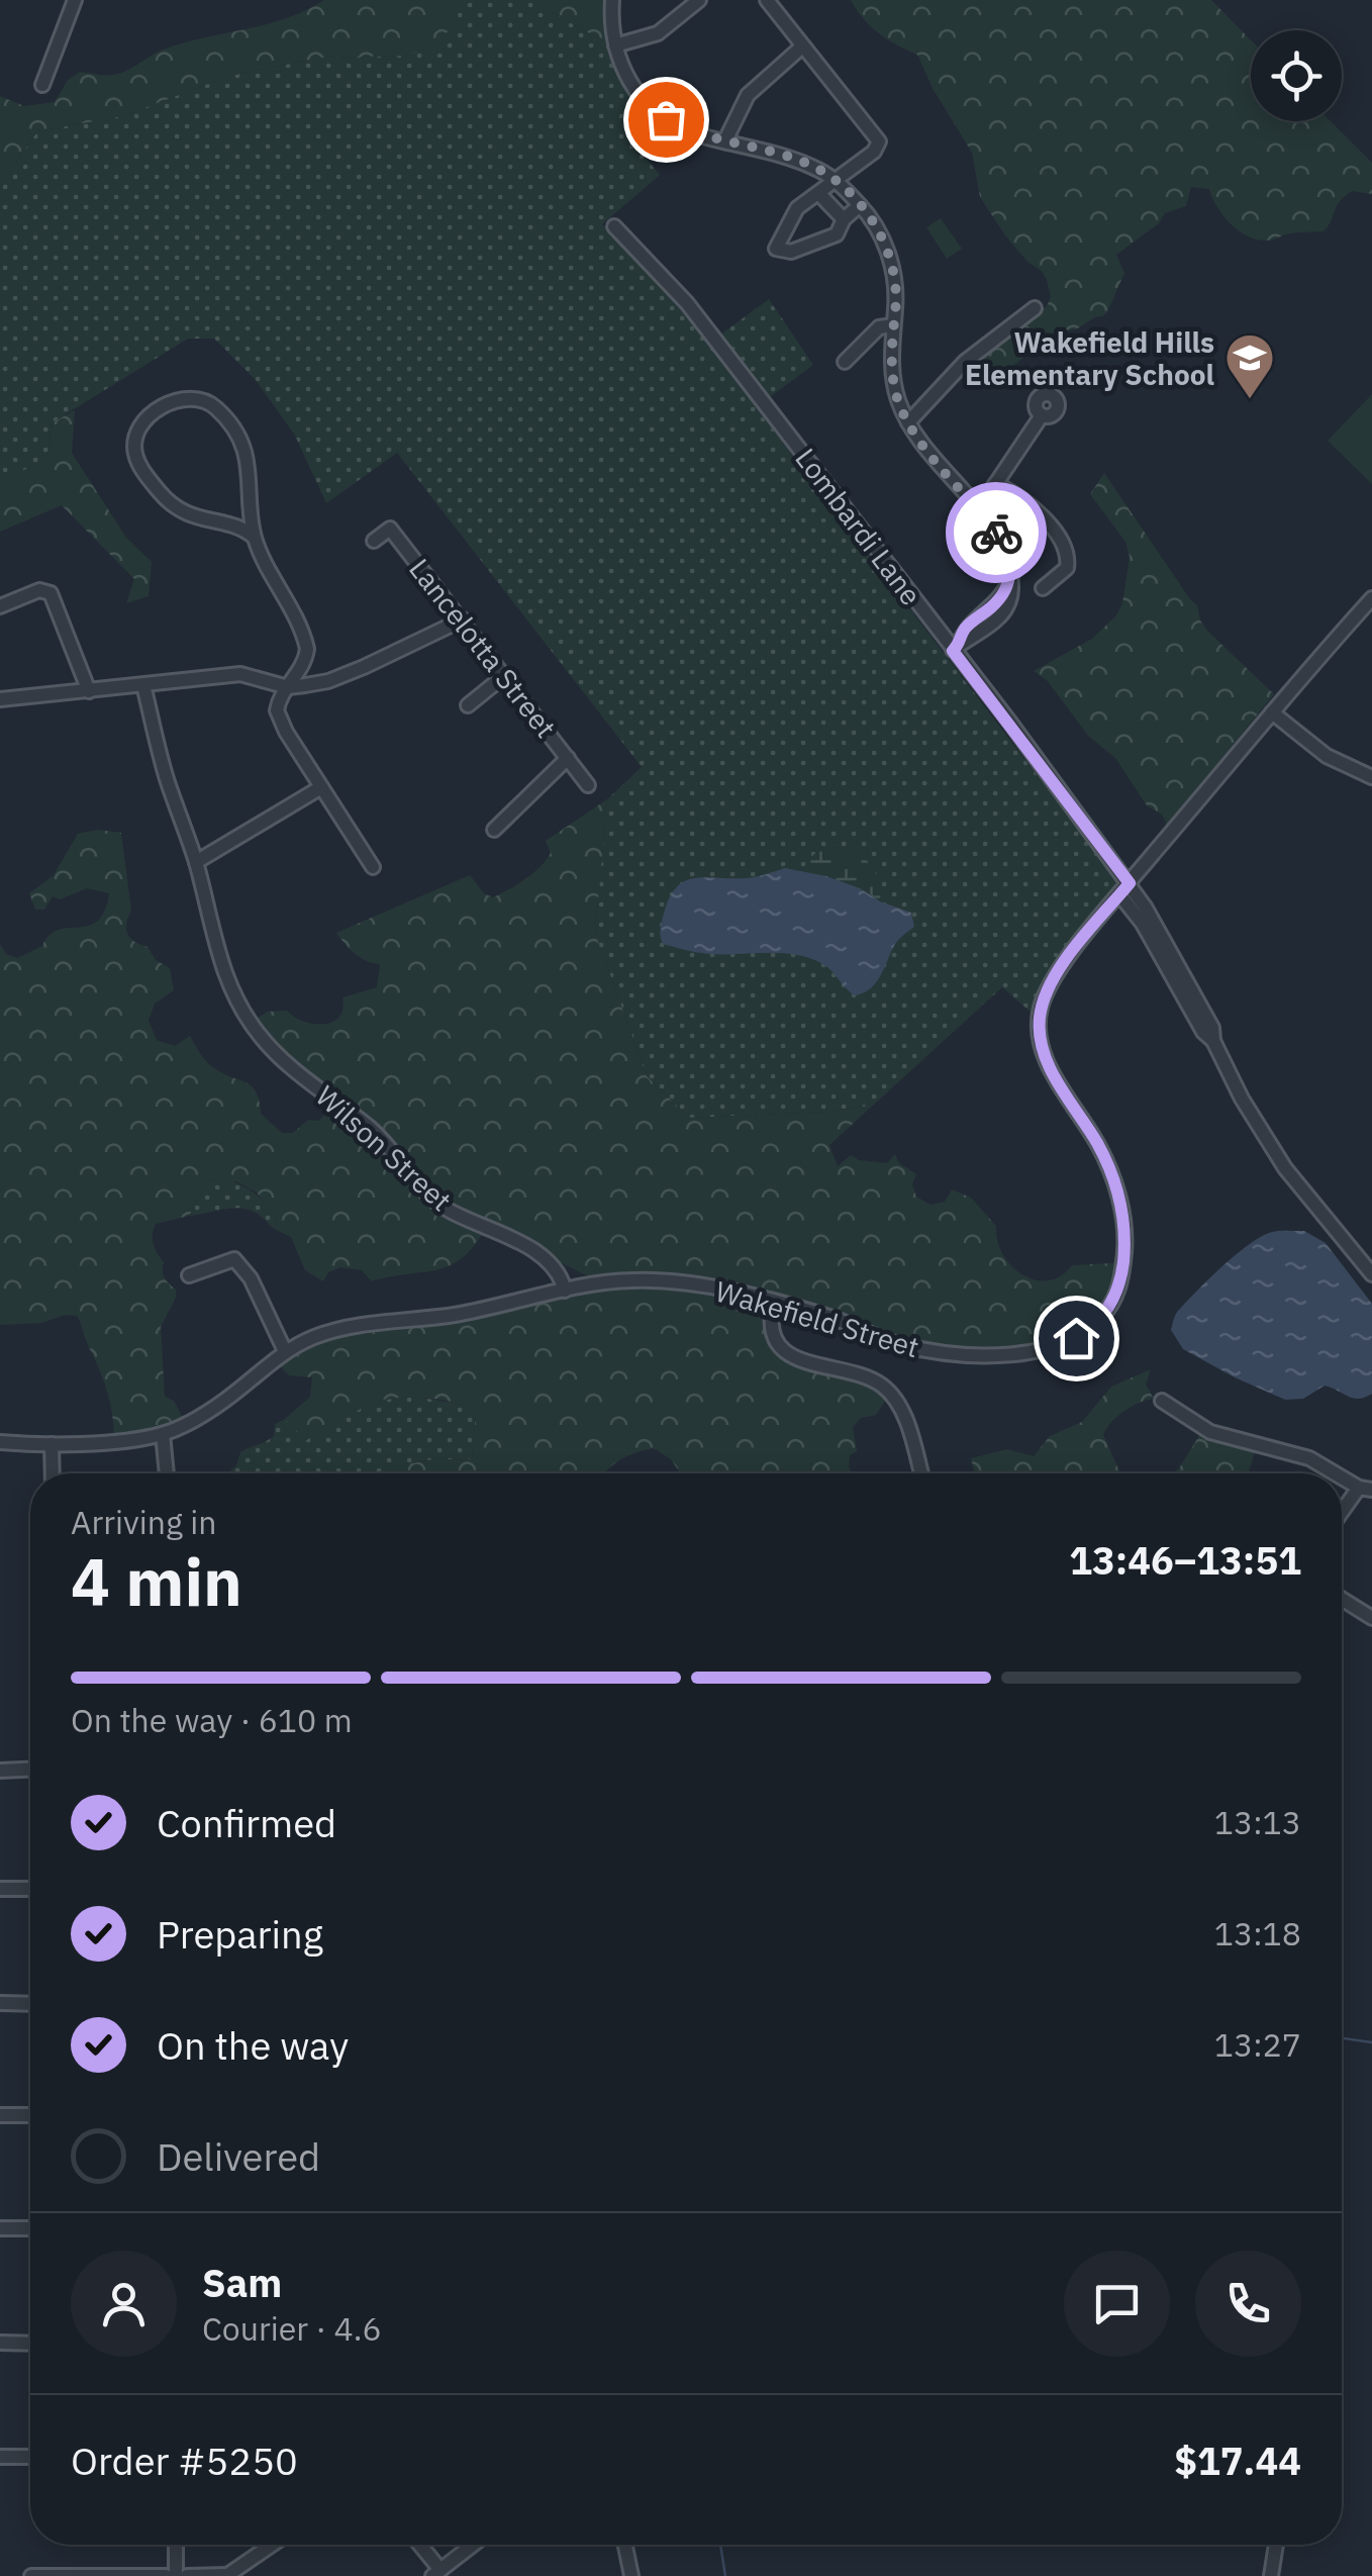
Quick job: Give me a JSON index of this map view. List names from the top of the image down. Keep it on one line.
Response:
{"streets":{"street":["Lombardi Lane","Lancelotta Street","Wilson Street","Wakefield Street"]},"crossings":[["Lombardi Lane","Wakefield Street"],["Wilson Street","Wakefield Street"]],"places":{"school or university":["Wakefield Hills Elementary School"]},"page":{"heading":["4 min","Arriving in","13:46–13:51"],"panel":["Sam","Courier · 4.6","Order #5250","$17.44"],"bar":"On the way · 610 m","list":[["Confirmed","13:13"],["Preparing","13:18"],["On the way","13:27"],"Delivered"]}}
